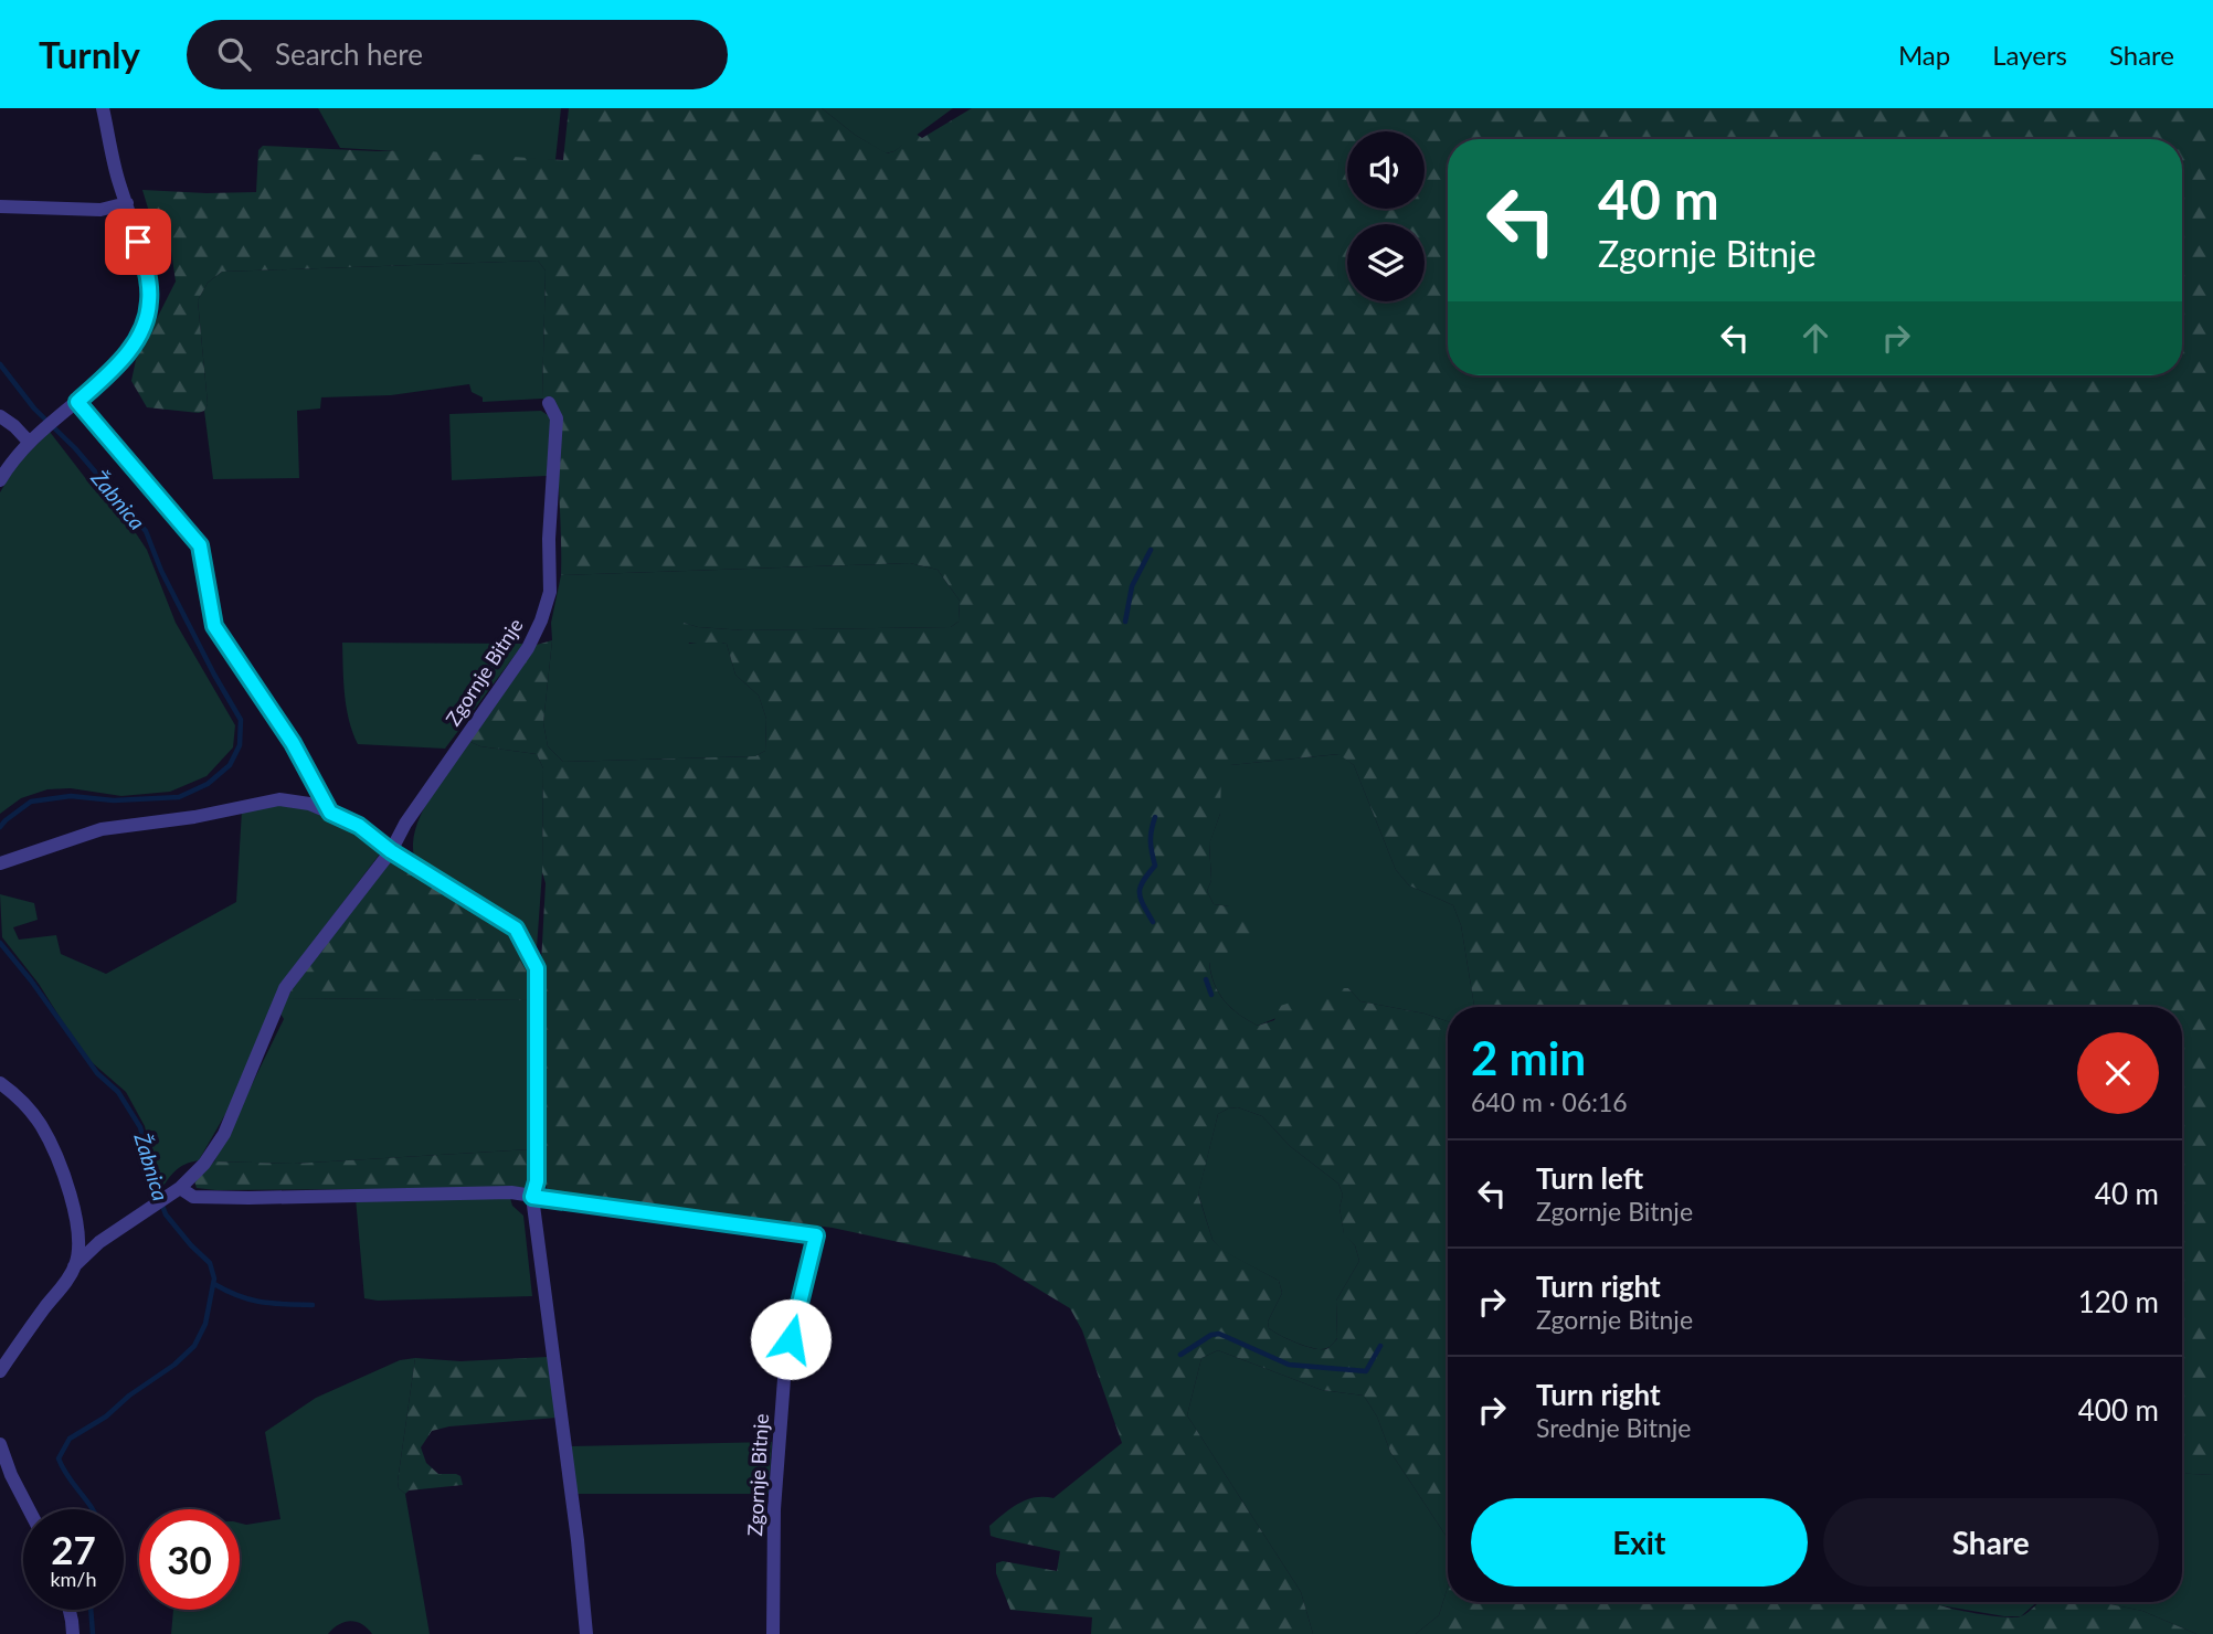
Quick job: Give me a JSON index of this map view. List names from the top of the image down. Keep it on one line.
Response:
{"streets":{"street":["Zgornje Bitnje"]},"water":["Žabnica"],"page":{"header":"Turnly","search":"Search here","nav":["Map","Layers","Share"],"turn":["40 m","Zgornje Bitnje"],"heading":["2 min","640 m · 06:16"],"list":[{"name":"Turn left","note":"Zgornje Bitnje","value":"40 m"},{"name":"Turn right","note":"Zgornje Bitnje","value":"120 m"},{"name":"Turn right","note":"Srednje Bitnje","value":"400 m"}],"buttons":["Exit","Share"],"speed":"27 km/h","limit":"30"}}
